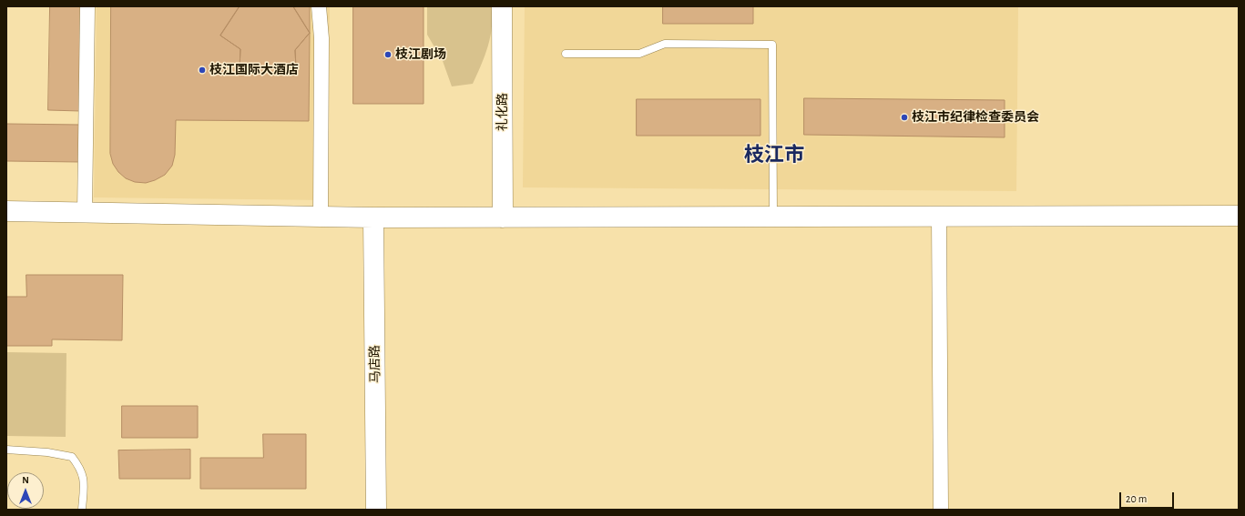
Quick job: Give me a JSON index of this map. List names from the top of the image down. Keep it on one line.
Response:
{"streets":{"street":["礼化路","马店路"]},"districts":["枝江市"],"places":["枝江剧场","枝江国际大酒店","枝江市纪律检查委员会"],"scale_bar":"20 m","north":"top"}
